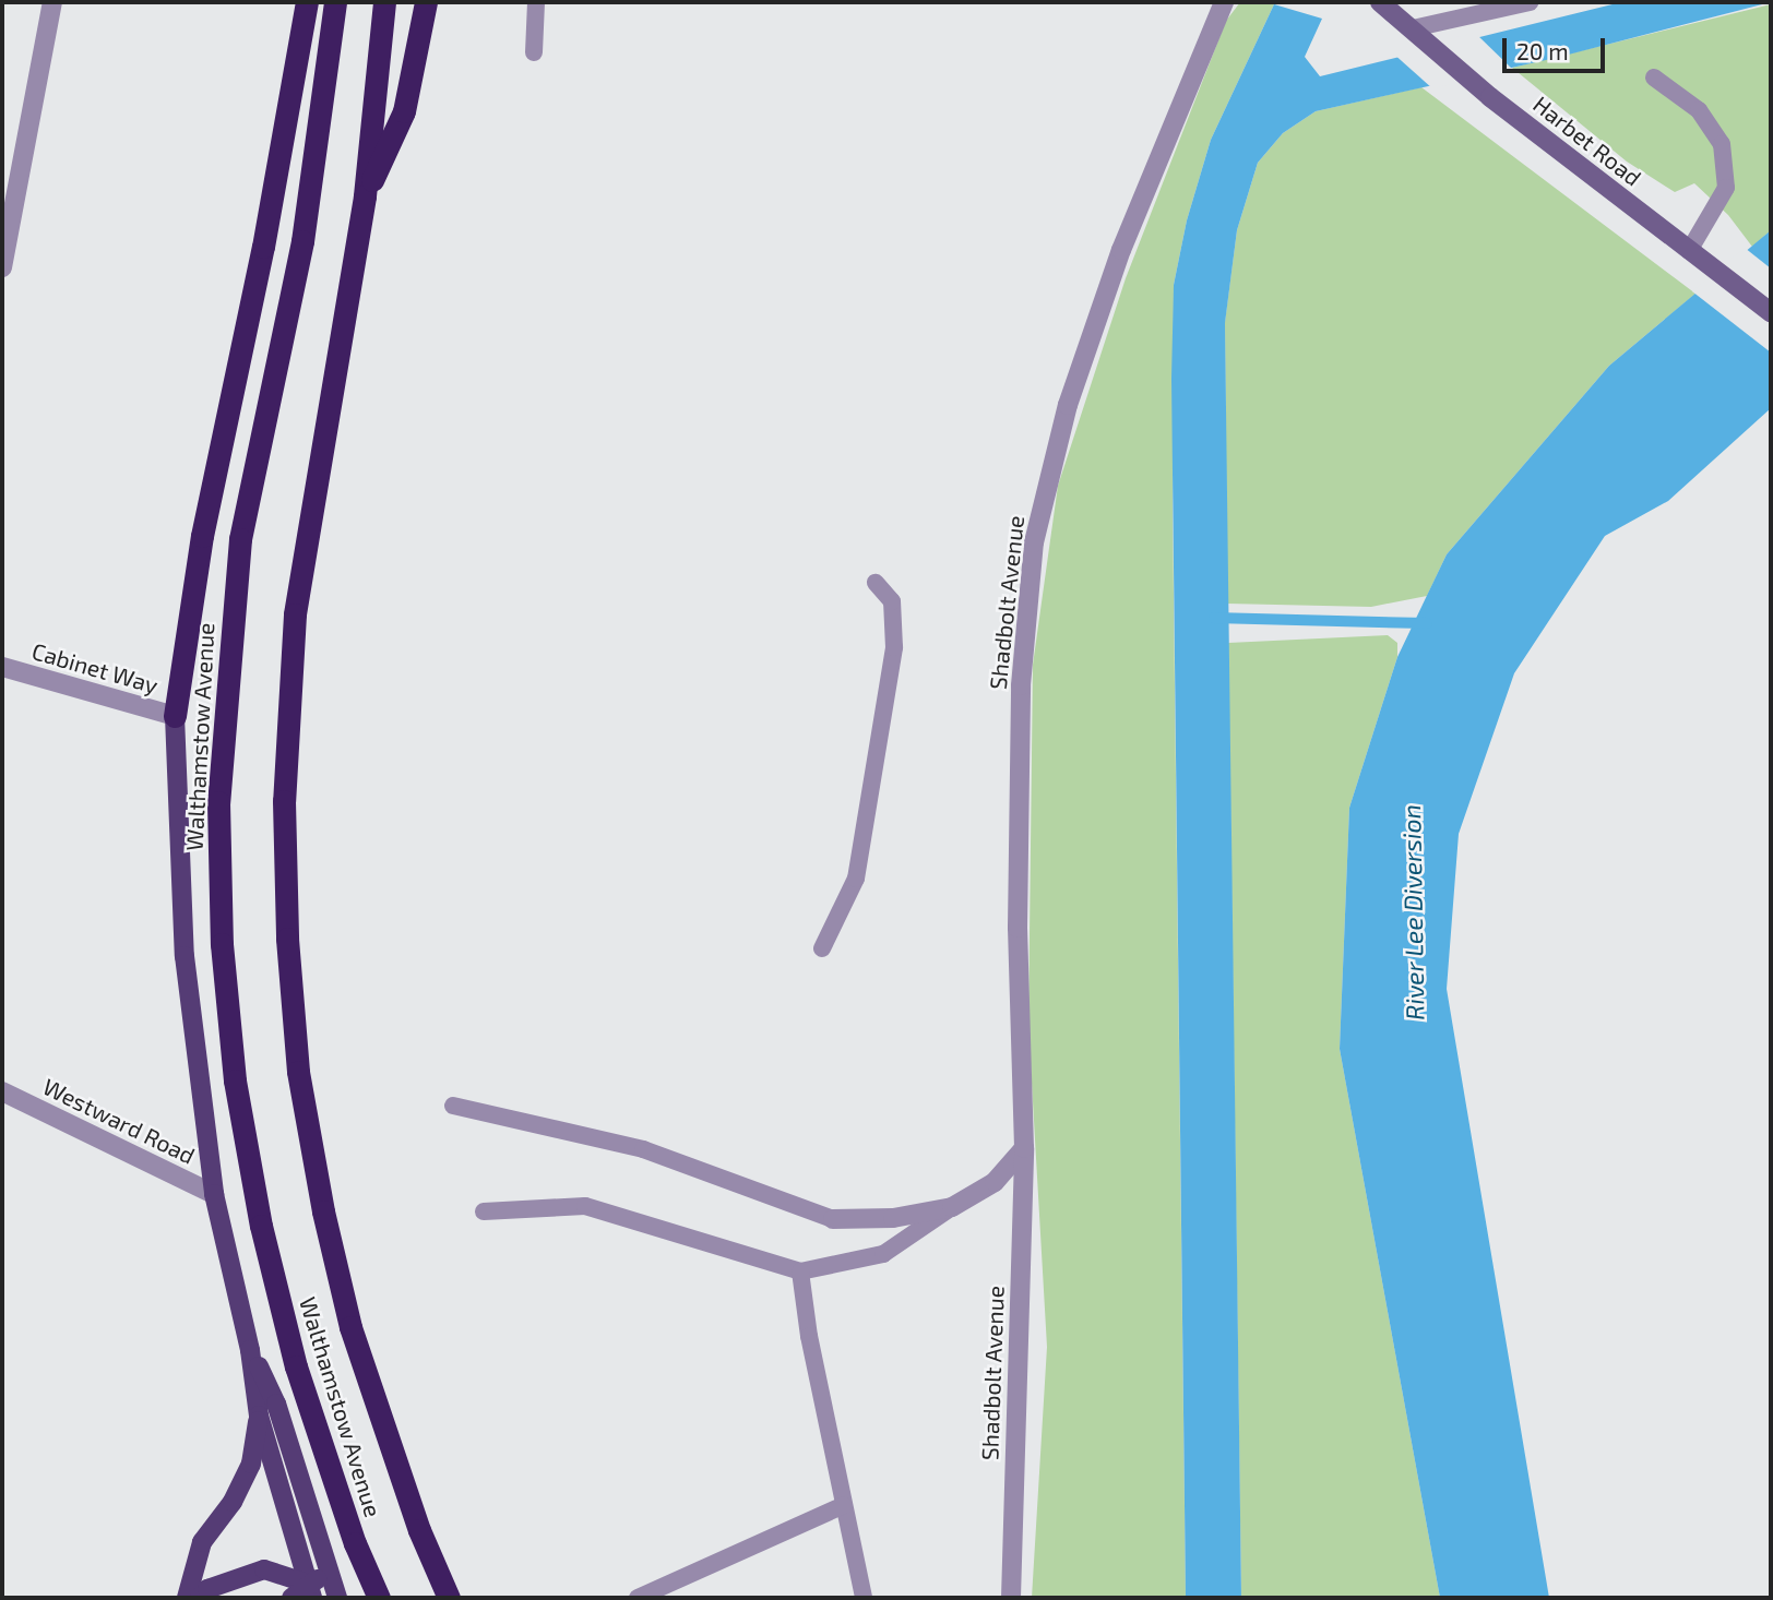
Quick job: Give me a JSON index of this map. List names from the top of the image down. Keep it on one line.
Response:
{"streets":{"highway":["Walthamstow Avenue"],"street":["Harbet Road","Shadbolt Avenue","Cabinet Way","Westward Road"]},"water":["River Lee Diversion"],"scale_bar":"20 m"}
